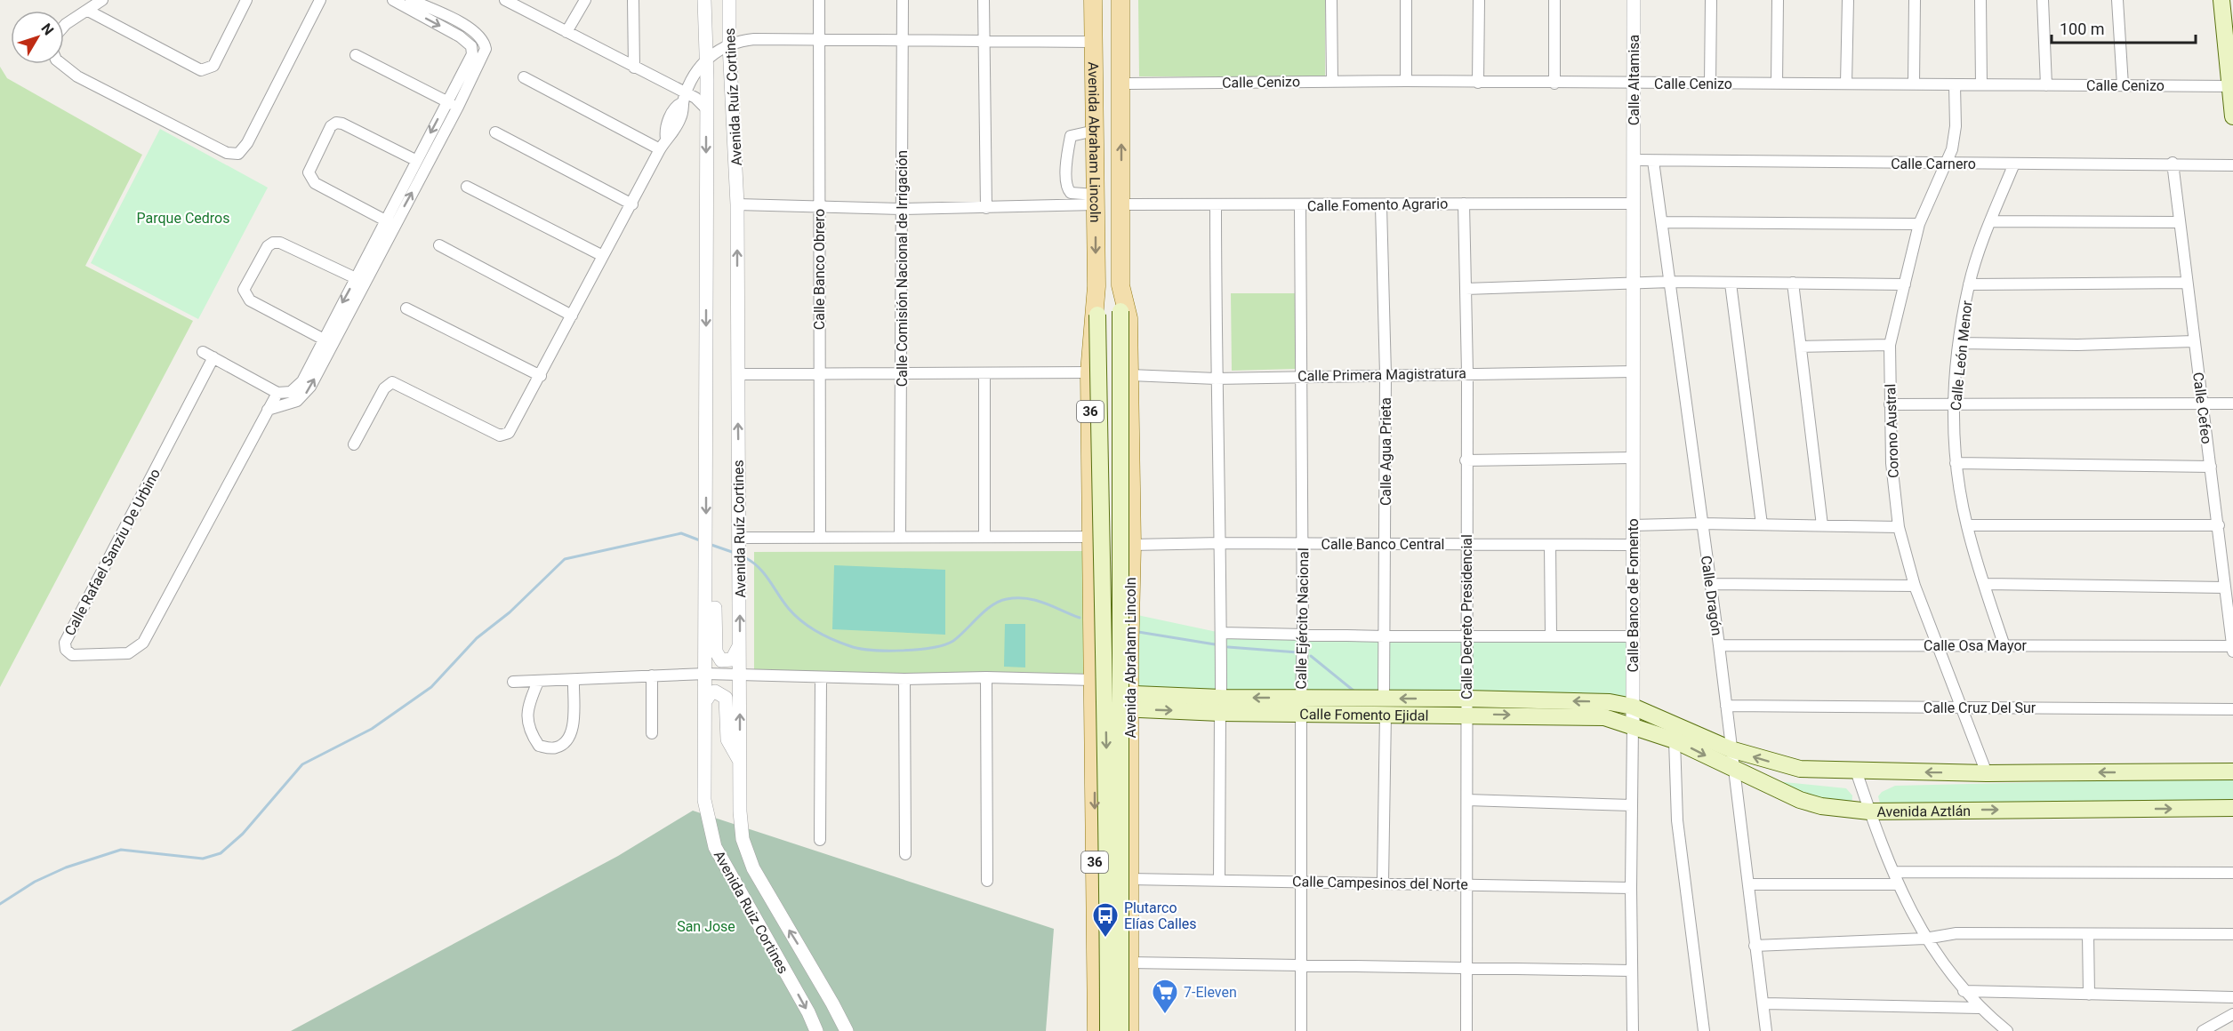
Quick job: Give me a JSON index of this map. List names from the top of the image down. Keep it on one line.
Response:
{"streets":{"main road":["Avenida Abraham Lincoln","36","Calle Fomento Ejidal","Avenida Aztlán"],"street":["Calle Altamisa","Calle Cenizo","Avenida Ruíz Cortines","Calle Carnero","Calle Fomento Agrario","Calle Comisión Nacional de Irrigación","Calle Banco Obrero","Calle León Menor","Calle Primera Magistratura","Calle Cefeo","Corono Austral","Calle Agua Prieta","Calle Banco Central","Calle Rafael Sanziu De Urbino","Calle Banco de Fomento","Calle Dragón","Calle Decreto Presidencial","Calle Ejército Nacional","Calle Osa Mayor","Calle Cruz Del Sur","Calle Campesinos del Norte","Avenida Ruiz Cortines"]},"crossings":[["Calle Altamisa","Calle Cenizo"],["Calle Altamisa","Calle Carnero"],["Calle Altamisa","Calle Banco de Fomento"],["Calle Cenizo","36"],["Calle Cenizo","Corono Austral"],["Avenida Ruíz Cortines","Avenida Ruiz Cortines"],["Avenida Abraham Lincoln","Calle Primera Magistratura"],["Avenida Abraham Lincoln","36"],["Avenida Abraham Lincoln","Calle Banco Central"],["Avenida Abraham Lincoln","Calle Fomento Ejidal"],["Avenida Abraham Lincoln","Calle Campesinos del Norte"],["Calle Carnero","Calle León Menor"],["Calle Carnero","Calle Cefeo"],["Calle Carnero","Corono Austral"],["Calle Carnero","Calle Banco de Fomento"],["Calle Carnero","Calle Dragón"],["Calle Fomento Agrario","36"],["Calle Fomento Agrario","Calle Agua Prieta"],["Calle Fomento Agrario","Calle Banco de Fomento"],["Calle Fomento Agrario","Calle Decreto Presidencial"],["Calle Fomento Agrario","Calle Ejército Nacional"],["Calle León Menor","Calle Osa Mayor"],["Calle Primera Magistratura","Calle Agua Prieta"],["Calle Primera Magistratura","Calle Banco de Fomento"],["Calle Primera Magistratura","Calle Decreto Presidencial"],["Calle Primera Magistratura","Calle Ejército Nacional"],["Calle Cefeo","Calle Osa Mayor"],["Corono Austral","Calle Osa Mayor"],["Corono Austral","Calle Cruz Del Sur"],["Calle Agua Prieta","Calle Banco Central"],["Calle Agua Prieta","Calle Fomento Ejidal"],["Calle Agua Prieta","Calle Campesinos del Norte"],["Calle Banco Central","Calle Banco de Fomento"],["Calle Banco Central","Calle Decreto Presidencial"],["Calle Banco Central","Calle Ejército Nacional"],["Calle Banco de Fomento","Calle Fomento Ejidal"],["Calle Banco de Fomento","Avenida Aztlán"],["Calle Banco de Fomento","Calle Campesinos del Norte"],["Calle Dragón","Calle Osa Mayor"],["Calle Dragón","Calle Cruz Del Sur"],["Calle Dragón","Avenida Aztlán"],["Calle Decreto Presidencial","Calle Fomento Ejidal"],["Calle Decreto Presidencial","Calle Campesinos del Norte"],["Calle Ejército Nacional","Calle Fomento Ejidal"],["Calle Ejército Nacional","Calle Campesinos del Norte"],["Calle Fomento Ejidal","Avenida Aztlán"]],"one_way":["Avenida Ruiz Cortines"],"parks":["Parque Cedros","San Jose"],"places":{"bus stop":["Plutarco Elías Calles"],"supermarket":["7-Eleven"]},"scale_bar":"100 m","north":"top right"}
